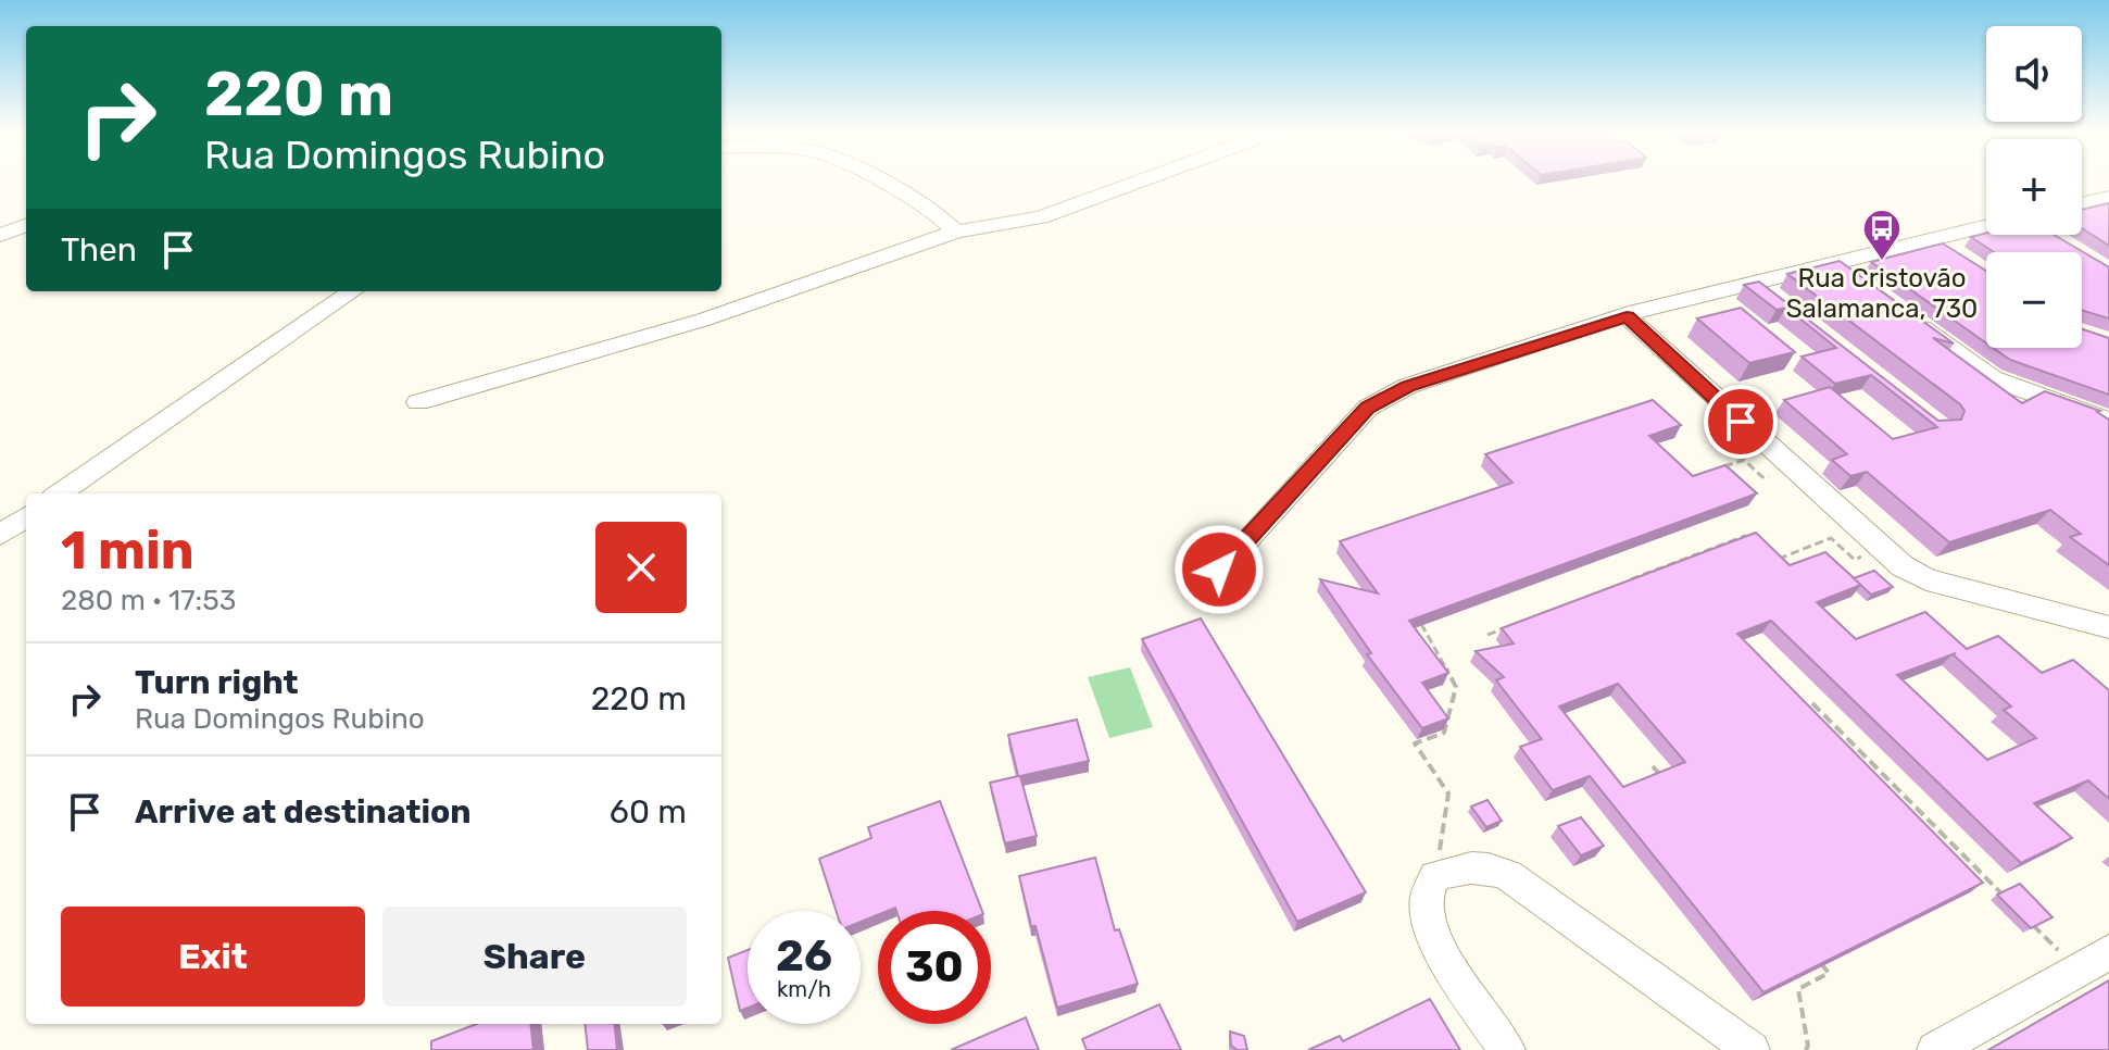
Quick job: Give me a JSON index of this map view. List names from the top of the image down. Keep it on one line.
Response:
{"places":{"bus stop":["Rua Cristovão Salamanca, 730"]},"page":{"map_buttons":["+","−"],"turn":["220 m","Rua Domingos Rubino"],"then":"Then","heading":["1 min","280 m · 17:53"],"list":[{"name":"Turn right","note":"Rua Domingos Rubino","value":"220 m"},{"name":"Arrive at destination","value":"60 m"}],"buttons":["Exit","Share"],"speed":"26 km/h","limit":"30"}}
